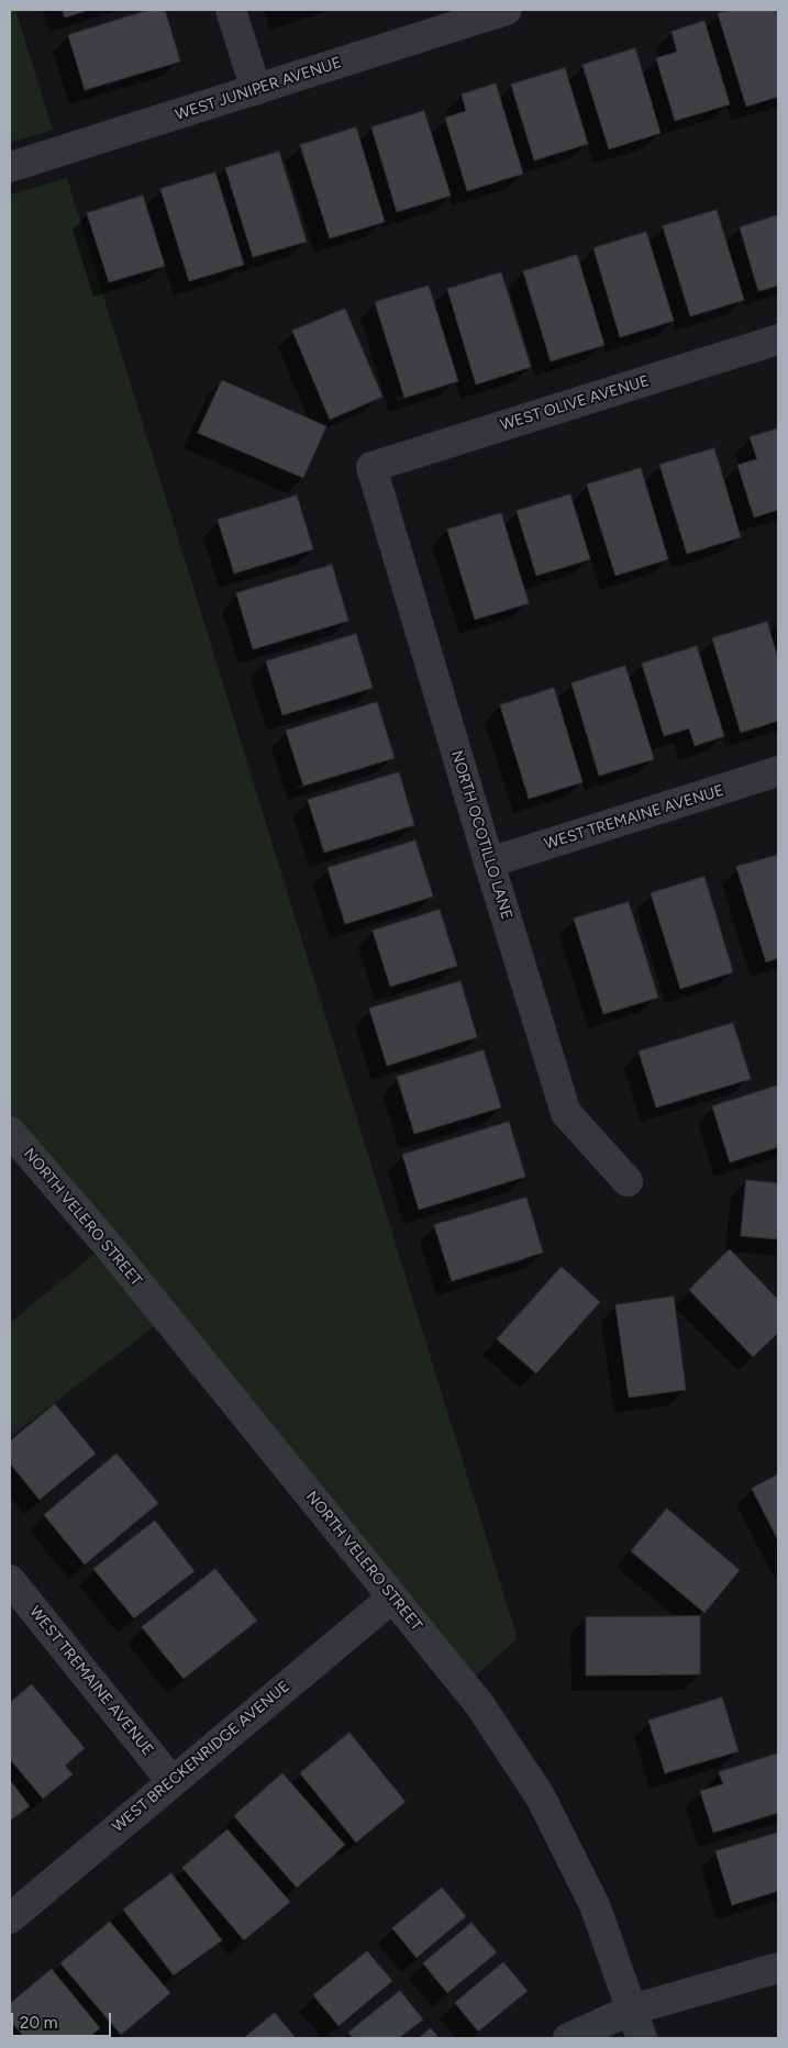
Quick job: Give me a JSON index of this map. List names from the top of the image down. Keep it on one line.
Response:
{"streets":{"street":["WEST JUNIPER AVENUE","WEST OLIVE AVENUE","WEST TREMAINE AVENUE","NORTH OCOTILLO LANE","NORTH VELERO STREET","WEST BRECKENRIDGE AVENUE"]},"crossings":[["WEST OLIVE AVENUE","NORTH OCOTILLO LANE"],["WEST TREMAINE AVENUE","NORTH OCOTILLO LANE"],["WEST TREMAINE AVENUE","WEST BRECKENRIDGE AVENUE"],["NORTH VELERO STREET","WEST BRECKENRIDGE AVENUE"]],"scale_bar":"20 m"}
